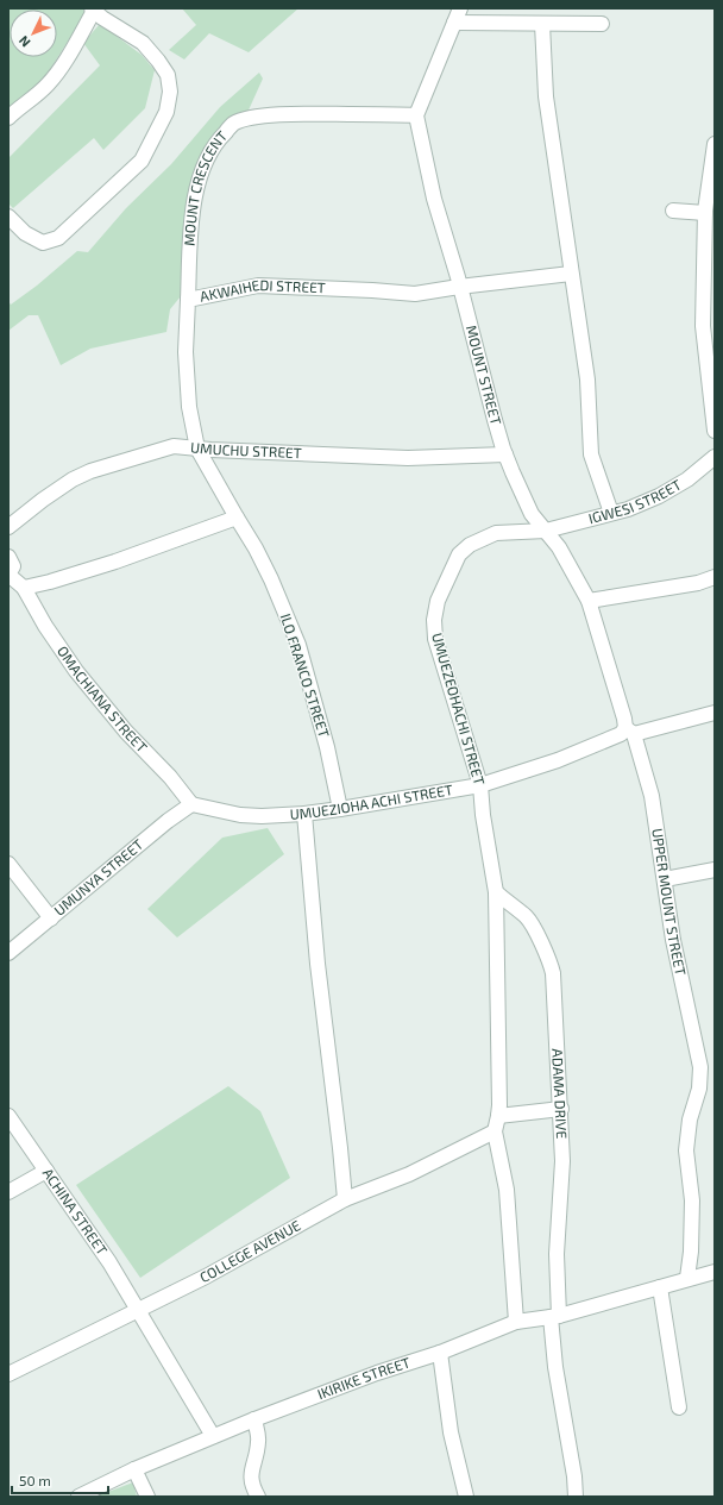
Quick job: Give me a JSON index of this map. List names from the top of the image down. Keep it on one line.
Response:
{"streets":{"street":["MOUNT CRESCENT","AKWAIHEDI STREET","MOUNT STREET","UMUCHU STREET","IGWESI STREET","ILO FRANCO STREET","OMACHIANA STREET","UMUEZEOHACHI STREET","UMUEZIOHA ACHI STREET","UMUNYA STREET","UPPER MOUNT STREET","ADAMA DRIVE","ACHINA STREET","COLLEGE AVENUE","IKIRIKE STREET"]},"crossings":[["MOUNT CRESCENT","AKWAIHEDI STREET"],["MOUNT CRESCENT","MOUNT STREET"],["AKWAIHEDI STREET","MOUNT STREET"],["AKWAIHEDI STREET","UMUCHU STREET"],["AKWAIHEDI STREET","ILO FRANCO STREET"],["MOUNT STREET","UMUCHU STREET"],["MOUNT STREET","IGWESI STREET"],["MOUNT STREET","UMUEZEOHACHI STREET"],["MOUNT STREET","UMUEZIOHA ACHI STREET"],["MOUNT STREET","UPPER MOUNT STREET"],["UMUCHU STREET","ILO FRANCO STREET"],["IGWESI STREET","UMUEZEOHACHI STREET"],["ILO FRANCO STREET","UMUEZIOHA ACHI STREET"],["OMACHIANA STREET","UMUEZIOHA ACHI STREET"],["OMACHIANA STREET","UMUNYA STREET"],["UMUEZEOHACHI STREET","UMUEZIOHA ACHI STREET"],["UMUEZEOHACHI STREET","ADAMA DRIVE"],["UMUEZEOHACHI STREET","COLLEGE AVENUE"],["UMUEZIOHA ACHI STREET","UMUNYA STREET"],["UMUEZIOHA ACHI STREET","UPPER MOUNT STREET"],["UPPER MOUNT STREET","IKIRIKE STREET"],["ADAMA DRIVE","IKIRIKE STREET"],["ACHINA STREET","COLLEGE AVENUE"],["ACHINA STREET","IKIRIKE STREET"]],"scale_bar":"50 m","north":"bottom left"}
